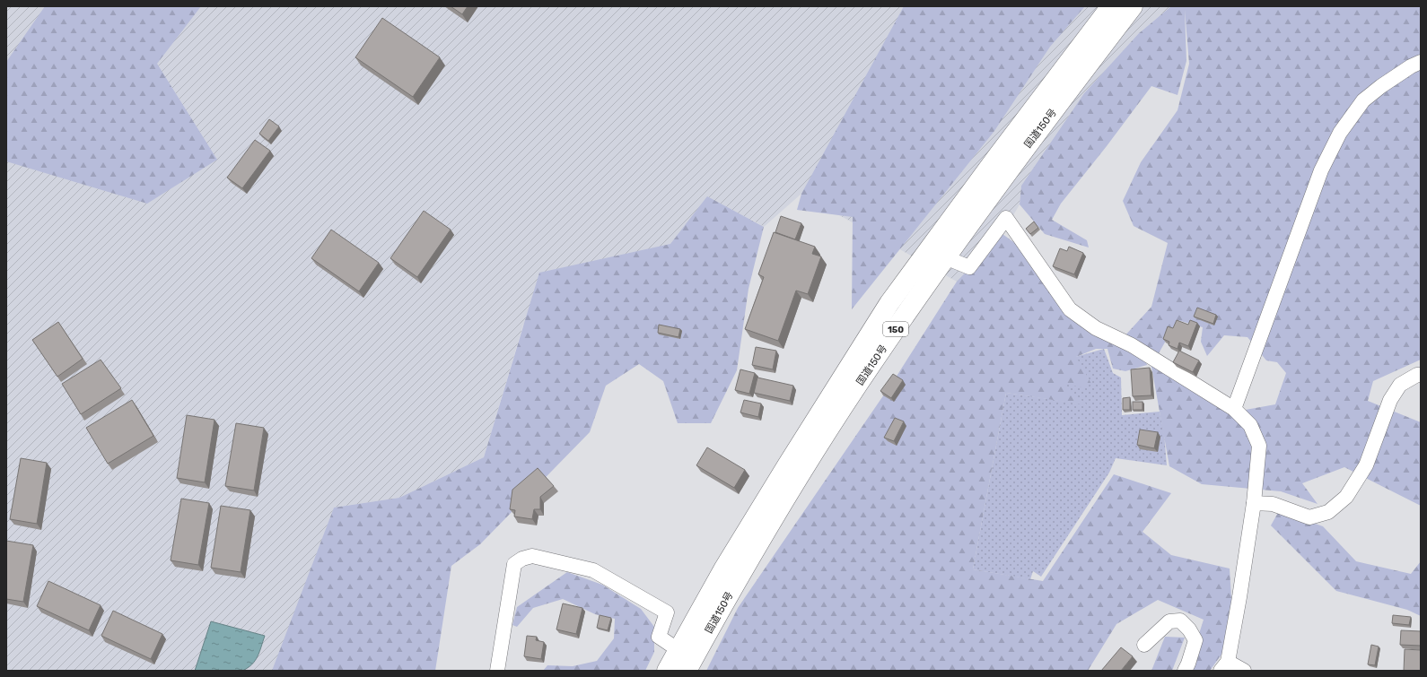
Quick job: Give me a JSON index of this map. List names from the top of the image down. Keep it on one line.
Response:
{"streets":{"highway":["国道150号","150"]}}
